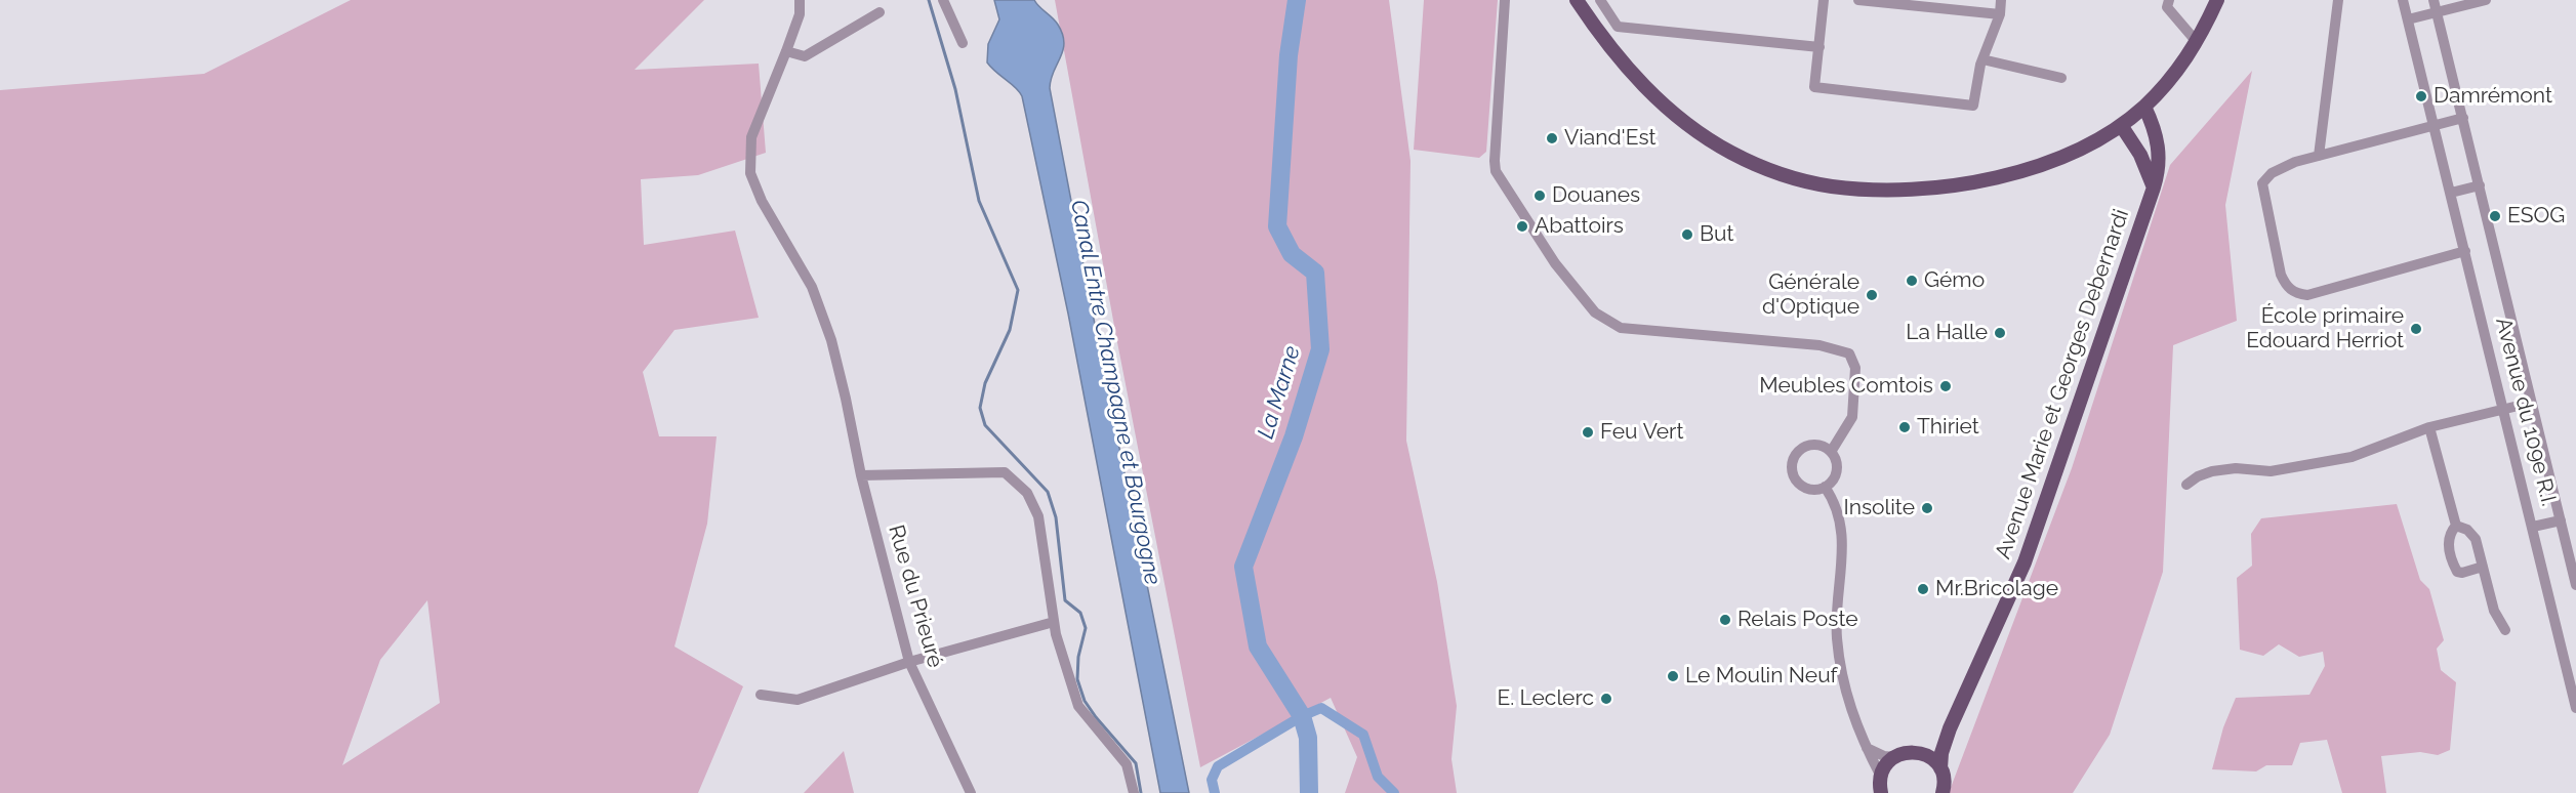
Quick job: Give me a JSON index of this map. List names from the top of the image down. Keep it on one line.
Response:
{"streets":{"main road":["Avenue Marie et Georges Debernardi"],"street":["Avenue du 109e R.I.","Rue du Prieuré"]},"water":["Canal Entre Champagne et Bourgogne","La Marne"],"places":["Damrémont","Viand'Est","Douanes","ESOG","Abattoirs","But","Gémo","Générale d'Optique","École primaire Edouard Herriot","La Halle","Meubles Comtois","Thiriet","Feu Vert","Insolite","Mr.Bricolage","Relais Poste","Le Moulin Neuf","E. Leclerc"]}
